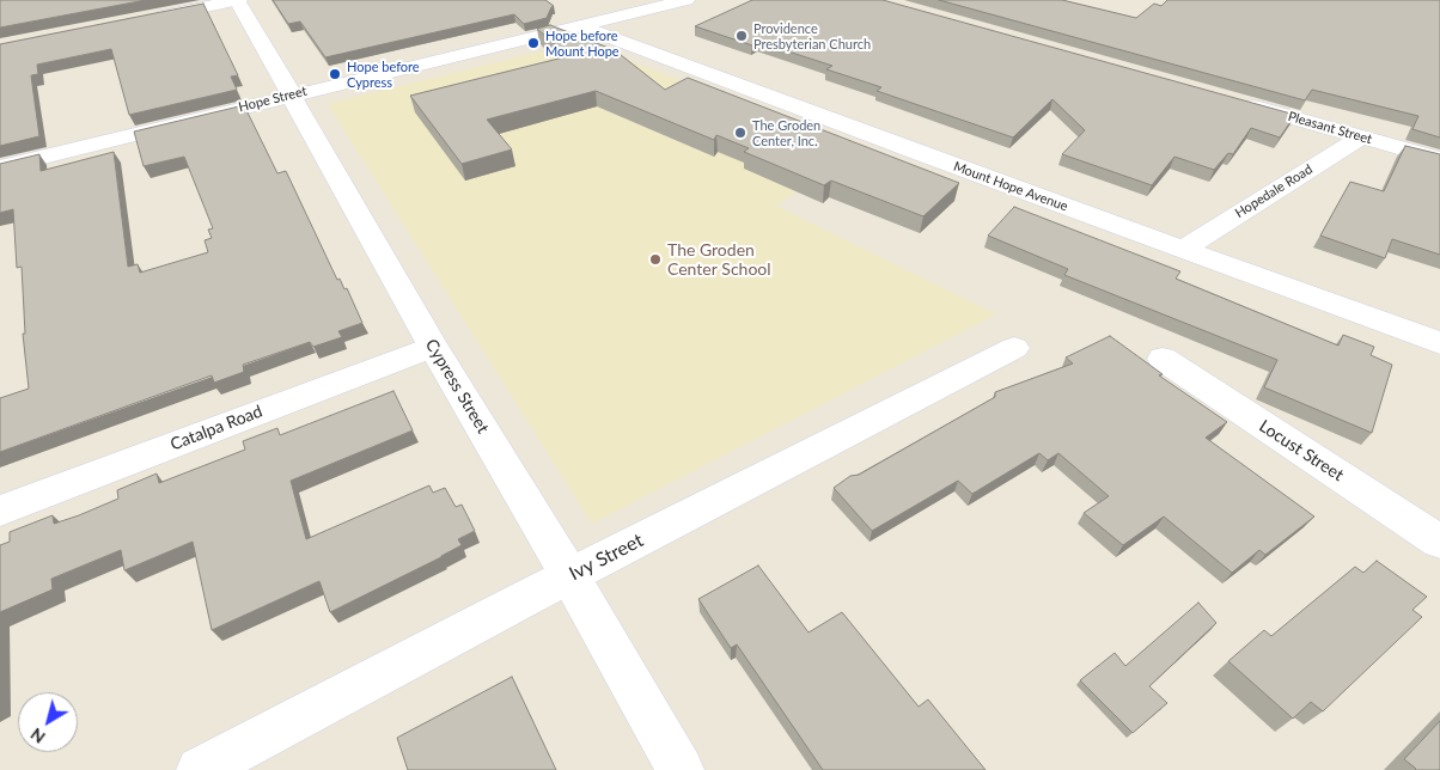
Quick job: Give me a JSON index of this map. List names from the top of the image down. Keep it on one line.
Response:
{"streets":{"street":["Hope Street","Pleasant Street","Mount Hope Avenue","Hopedale Road","Cypress Street","Catalpa Road","Locust Street","Ivy Street"]},"crossings":[["Hope Street","Mount Hope Avenue"],["Hope Street","Cypress Street"],["Pleasant Street","Hopedale Road"],["Mount Hope Avenue","Hopedale Road"],["Cypress Street","Catalpa Road"],["Cypress Street","Ivy Street"]],"places":["Providence Presbyterian Church","Hope before Mount Hope","Hope before Cypress","The Groden Center, Inc.","The Groden Center School"],"north":"bottom left"}
